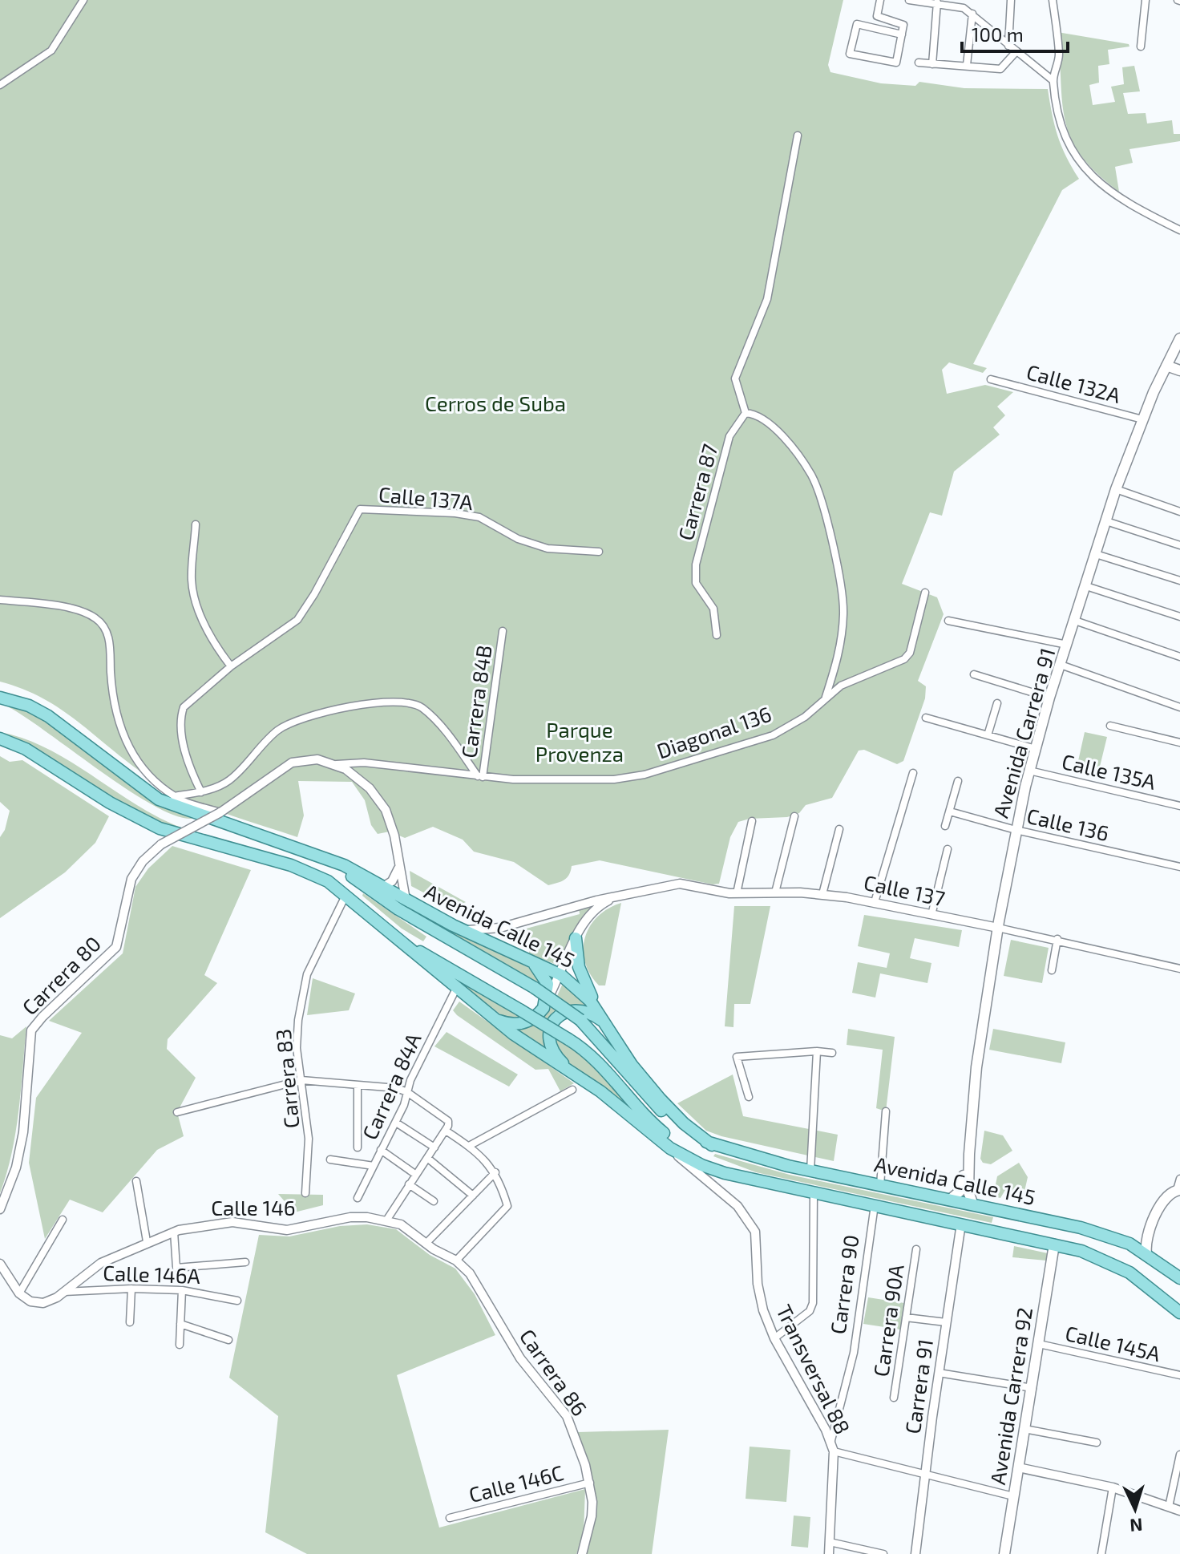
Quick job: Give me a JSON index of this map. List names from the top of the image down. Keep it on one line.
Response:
{"streets":{"main road":["Avenida Carrera 91","Avenida Calle 145","Avenida Carrera 92"],"street":["Calle 132A","Carrera 87","Calle 137A","Carrera 84B","Diagonal 136","Calle 135A","Calle 136","Calle 137","Carrera 80","Carrera 83","Carrera 84A","Calle 146","Calle 146A","Carrera 90","Carrera 90A","Calle 145A","Transversal 88","Carrera 86","Carrera 91","Calle 146C"]},"crossings":[["Calle 132A","Avenida Carrera 91"],["Carrera 84B","Diagonal 136"],["Diagonal 136","Avenida Calle 145"],["Diagonal 136","Carrera 80"],["Avenida Carrera 91","Calle 135A"],["Avenida Carrera 91","Calle 136"],["Avenida Carrera 91","Calle 137"],["Avenida Carrera 91","Avenida Calle 145"],["Calle 137","Avenida Calle 145"],["Avenida Calle 145","Carrera 83"],["Avenida Calle 145","Carrera 84A"],["Avenida Calle 145","Carrera 90"],["Avenida Calle 145","Transversal 88"],["Avenida Calle 145","Carrera 91"],["Avenida Calle 145","Avenida Carrera 92"],["Calle 146","Calle 146A"],["Calle 146","Carrera 86"],["Carrera 90","Transversal 88"],["Calle 145A","Avenida Carrera 92"],["Carrera 86","Calle 146C"]],"parks":["Cerros de Suba","Parque Provenza"],"scale_bar":"100 m","north":"bottom"}
